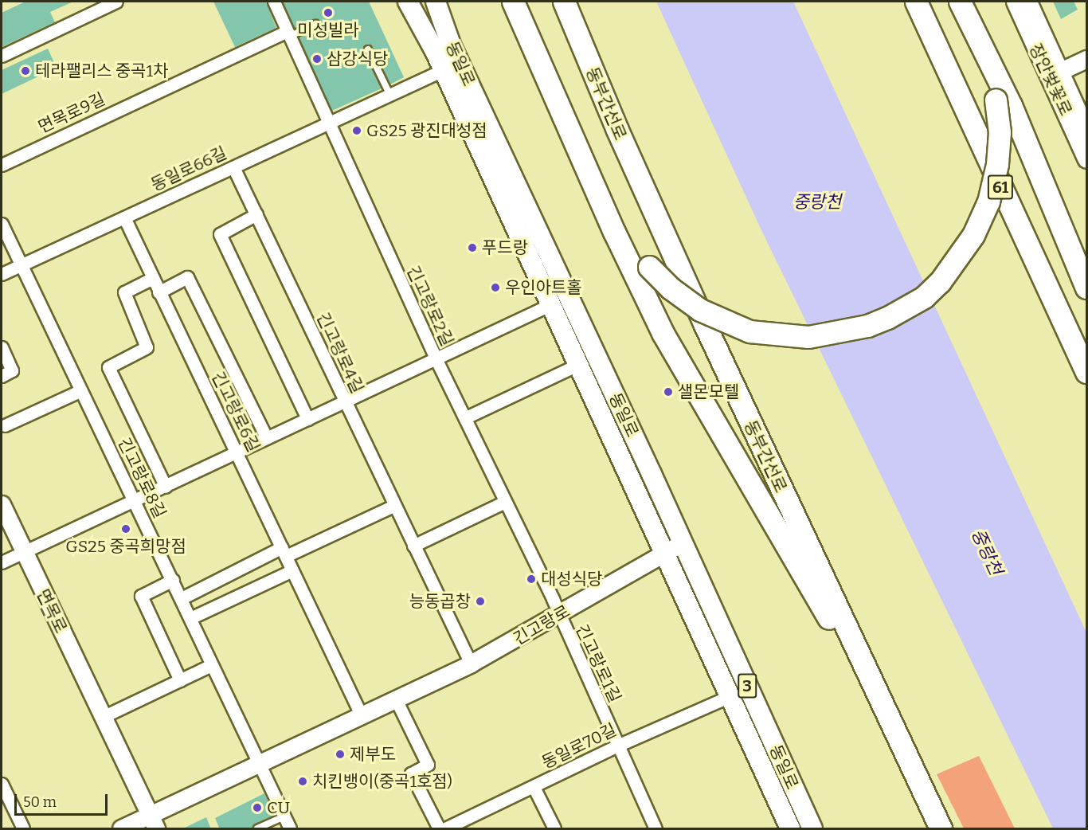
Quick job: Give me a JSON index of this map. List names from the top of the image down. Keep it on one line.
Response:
{"streets":{"highway":["동부간선로","61"],"main road":["동일로","3"],"street":["장안벚꽃로","면목로9길","동일로66길","긴고랑로2길","긴고랑로4길","긴고랑로6길","긴고랑로8길","면목로","긴고랑로","긴고랑로1길","동일로70길"]},"crossings":[["동일로","동일로66길"],["동일로","긴고랑로"],["동일로","동일로70길"],["면목로9길","긴고랑로2길"],["동일로66길","긴고랑로2길"],["동일로66길","긴고랑로4길"],["동일로66길","긴고랑로6길"],["동일로66길","긴고랑로8길"],["긴고랑로2길","긴고랑로"],["긴고랑로2길","긴고랑로1길"],["긴고랑로4길","긴고랑로"],["긴고랑로6길","긴고랑로"],["긴고랑로8길","긴고랑로"],["면목로","긴고랑로"],["긴고랑로","긴고랑로1길"],["긴고랑로1길","동일로70길"]],"water":["중랑천"],"places":["미성빌라","삼강식당","테라팰리스 중곡1차","GS25 광진대성점","푸드랑","우인아트홀","샐몬모텔","GS25 중곡희망점","대성식당","능동곱창","제부도","치킨뱅이(중곡1호점)","CU"],"scale_bar":"50 m"}
